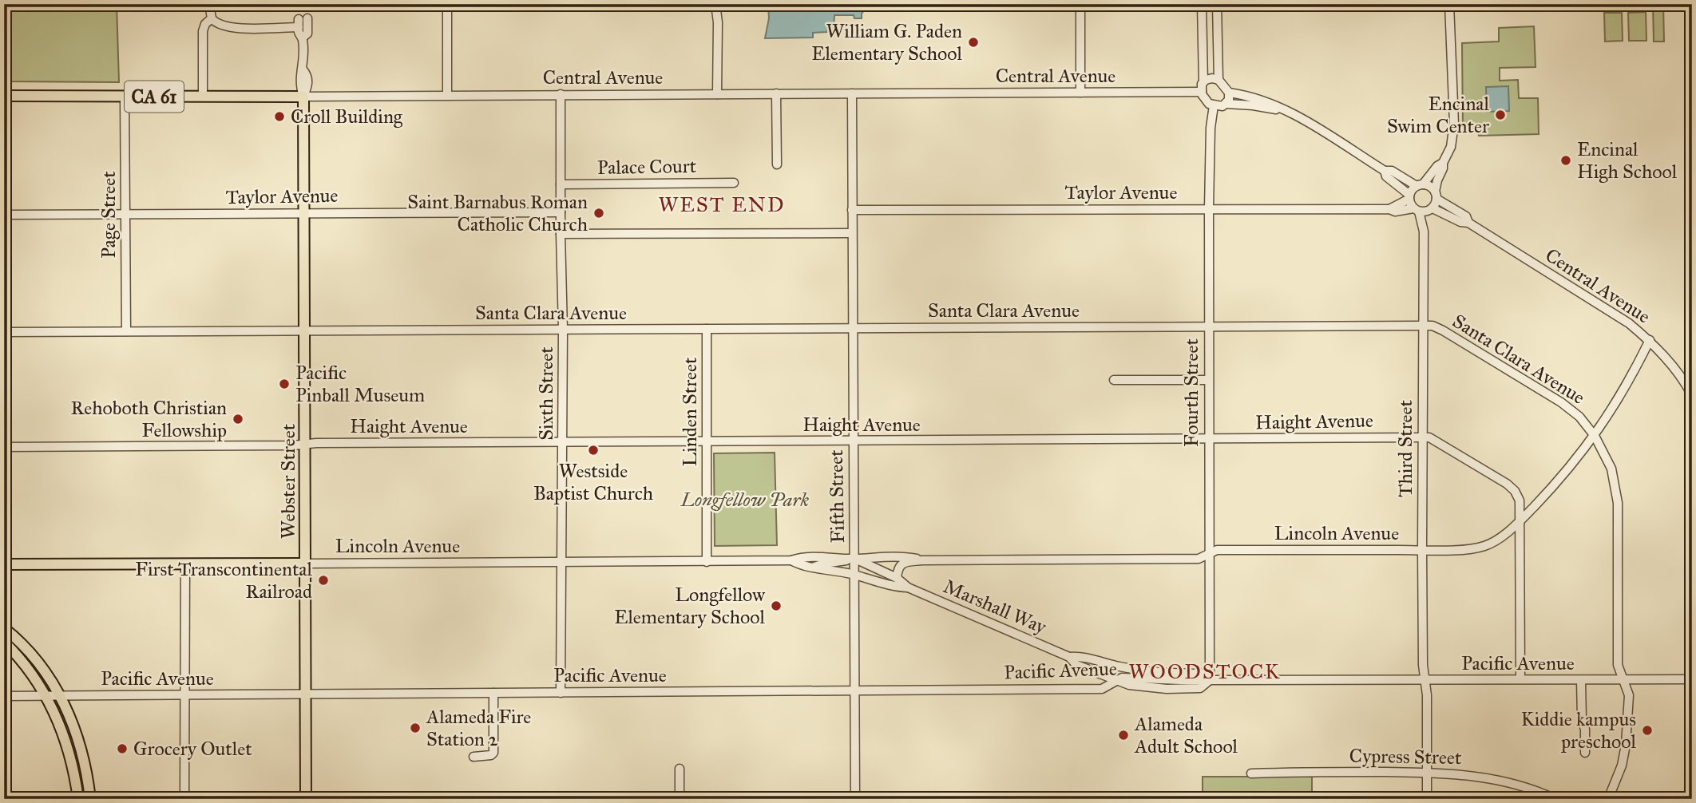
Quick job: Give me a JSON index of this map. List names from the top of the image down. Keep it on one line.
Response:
{"streets":{"main road":["Central Avenue","CA 61","Webster Street","Lincoln Avenue"],"street":["Palace Court","Taylor Avenue","Page Street","Santa Clara Avenue","Fourth Street","Sixth Street","Linden Street","Haight Avenue","Third Street","Fifth Street","Marshall Way","Pacific Avenue","Cypress Street"]},"crossings":[["Central Avenue","Taylor Avenue"],["Central Avenue","Page Street"],["Central Avenue","Fourth Street"],["Central Avenue","Sixth Street"],["Central Avenue","Third Street"],["Central Avenue","Webster Street"],["Central Avenue","Fifth Street"],["Central Avenue","Lincoln Avenue"],["Palace Court","Sixth Street"],["Taylor Avenue","Page Street"],["Taylor Avenue","Fourth Street"],["Taylor Avenue","Sixth Street"],["Taylor Avenue","Third Street"],["Taylor Avenue","Webster Street"],["Taylor Avenue","Fifth Street"],["Page Street","Santa Clara Avenue"],["Santa Clara Avenue","Fourth Street"],["Santa Clara Avenue","Sixth Street"],["Santa Clara Avenue","Linden Street"],["Santa Clara Avenue","Third Street"],["Santa Clara Avenue","Webster Street"],["Santa Clara Avenue","Fifth Street"],["Santa Clara Avenue","Lincoln Avenue"],["Santa Clara Avenue","Pacific Avenue"],["Fourth Street","Haight Avenue"],["Fourth Street","Lincoln Avenue"],["Fourth Street","Pacific Avenue"],["Sixth Street","Haight Avenue"],["Sixth Street","Lincoln Avenue"],["Sixth Street","Pacific Avenue"],["Linden Street","Haight Avenue"],["Linden Street","Lincoln Avenue"],["Haight Avenue","Third Street"],["Haight Avenue","Webster Street"],["Haight Avenue","Fifth Street"],["Haight Avenue","Lincoln Avenue"],["Haight Avenue","Pacific Avenue"],["Third Street","Lincoln Avenue"],["Third Street","Pacific Avenue"],["Third Street","Cypress Street"],["Webster Street","Lincoln Avenue"],["Webster Street","Pacific Avenue"],["Fifth Street","Lincoln Avenue"],["Fifth Street","Marshall Way"],["Fifth Street","Pacific Avenue"],["Lincoln Avenue","Marshall Way"],["Marshall Way","Pacific Avenue"]],"districts":["WEST END","WOODSTOCK"],"parks":["Longfellow Park"],"places":["William G. Paden Elementary School","Encinal Swim Center","Croll Building","Encinal High School","Saint Barnabus Roman Catholic Church","Pacific Pinball Museum","Rehoboth Christian Fellowship","Westside Baptist Church","First Transcontinental Railroad","Longfellow Elementary School","Alameda Fire Station 2","Kiddie kampus preschool","Alameda Adult School","Grocery Outlet"]}
